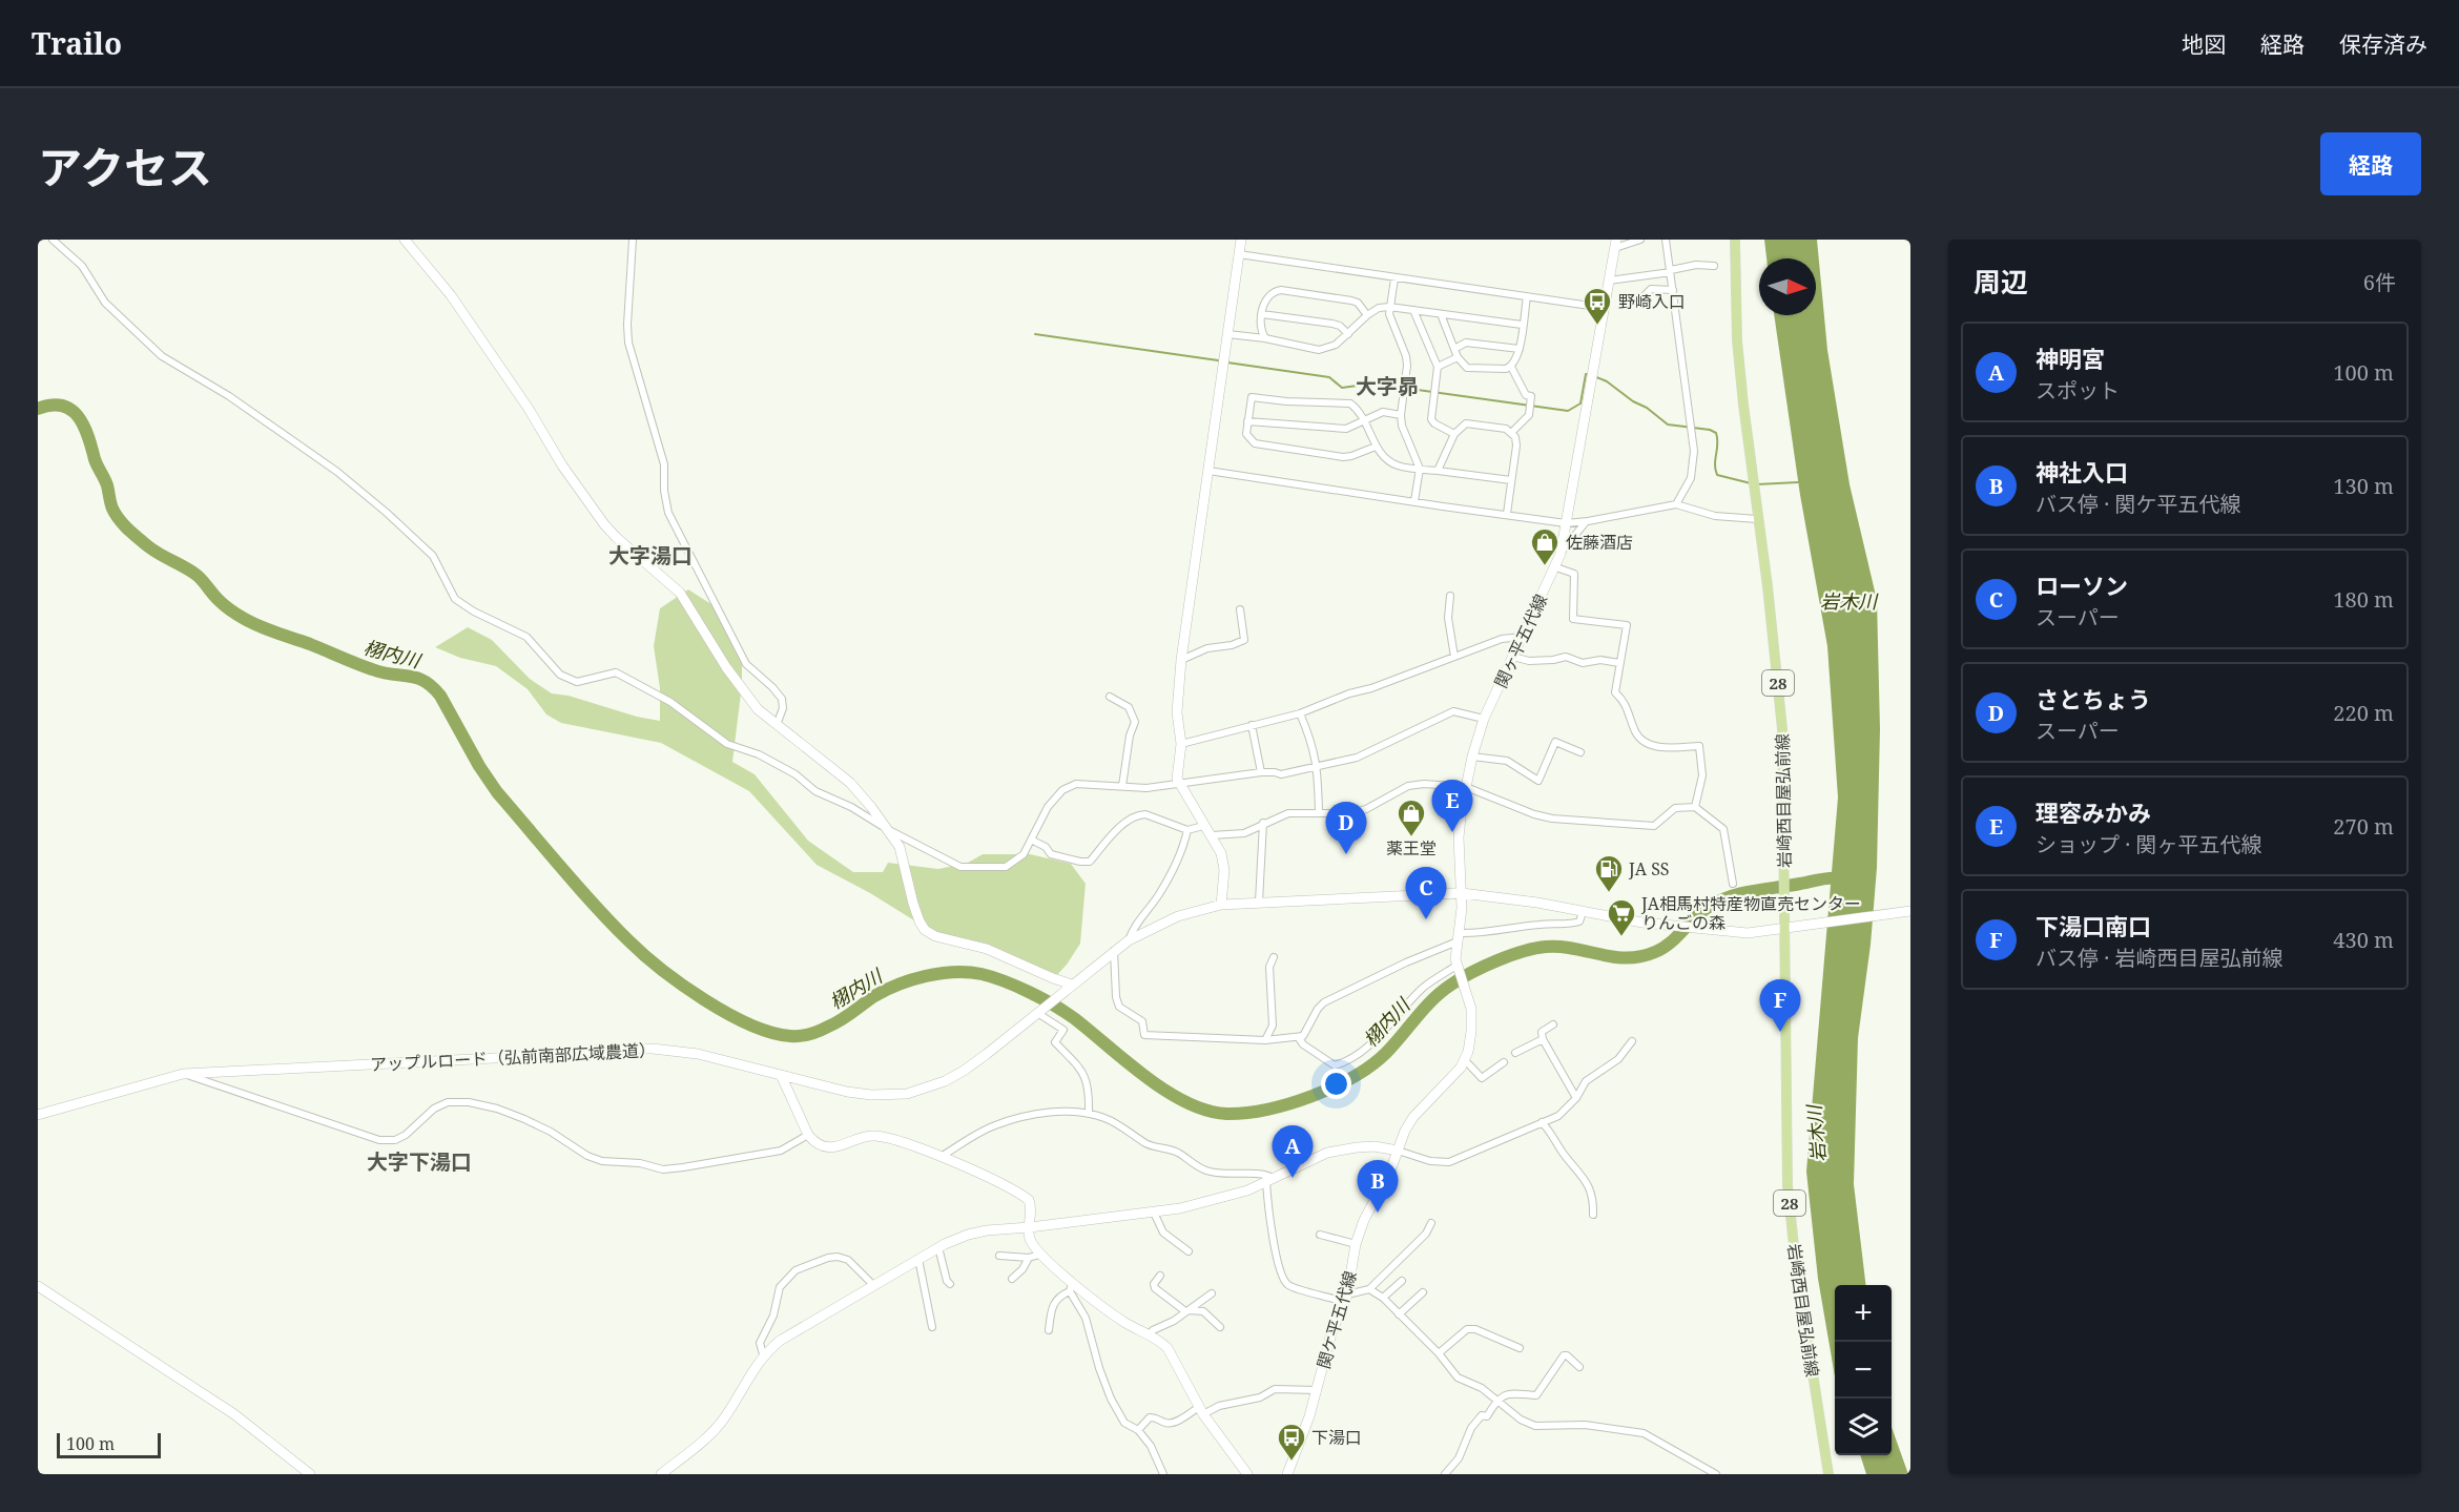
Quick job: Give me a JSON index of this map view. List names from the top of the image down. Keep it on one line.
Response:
{"streets":{"main road":["28","岩崎西目屋弘前線"],"street":["関ヶ平五代線","アップルロード（弘前南部広域農道）","関ケ平五代線"]},"crossings":[["関ヶ平五代線","アップルロード（弘前南部広域農道）"],["岩崎西目屋弘前線","アップルロード（弘前南部広域農道）"]],"districts":["大字昴","大字湯口","大字下湯口"],"water":["岩木川","栩内川"],"places":{"bus stop":["野崎入口","下湯口"],"shop":["佐藤酒店","薬王堂"],"fuel station":["JA SS"],"supermarket":["JA相馬村特産物直売センター りんごの森"]},"scale_bar":"100 m","north":"right","page":{"header":"Trailo","nav":["地図","経路","保存済み"],"title":"アクセス","buttons":"経路","heading":["周辺","6件"],"list":[{"mark":"A","name":"神明宮","note":"スポット","value":"100 m"},{"mark":"B","name":"神社入口","note":"バス停 · 関ケ平五代線","value":"130 m"},{"mark":"C","name":"ローソン","note":"スーパー","value":"180 m"},{"mark":"D","name":"さとちょう","note":"スーパー","value":"220 m"},{"mark":"E","name":"理容みかみ","note":"ショップ · 関ヶ平五代線","value":"270 m"},{"mark":"F","name":"下湯口南口","note":"バス停 · 岩崎西目屋弘前線","value":"430 m"}],"pins":["E","D","C","F","A","B"],"map_buttons":["+","−"],"scale":"100 m"}}
